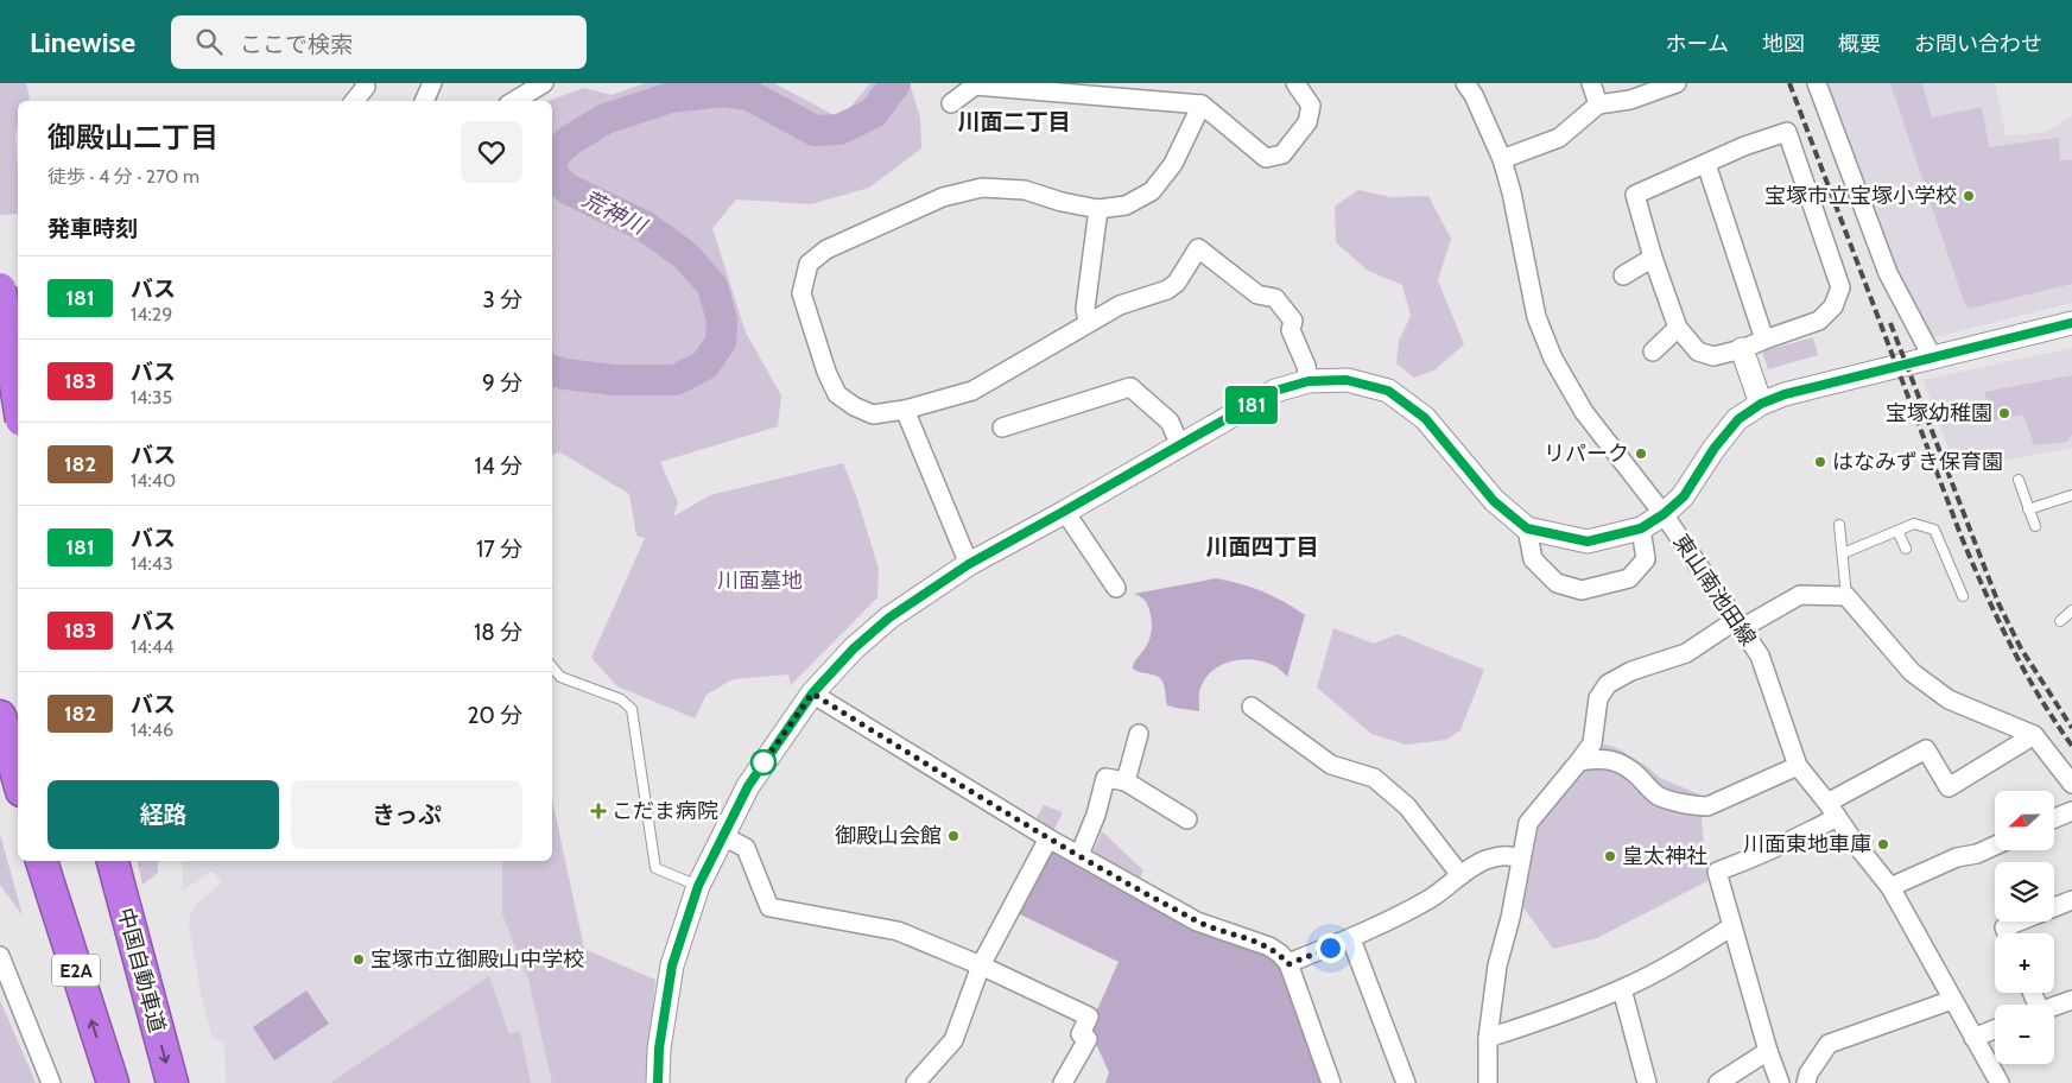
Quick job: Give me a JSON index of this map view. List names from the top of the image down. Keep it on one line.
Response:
{"streets":{"highway":["E2A","中国自動車道"],"street":["東山南池田線"]},"districts":["川面二丁目","川面四丁目"],"water":["荒神川"],"parks":["川面墓地"],"places":{"other":["宝塚市立宝塚小学校","宝塚幼稚園","リパーク","はなみずき保育園","御殿山会館","川面東地車庫","皇太神社","宝塚市立御殿山中学校"],"health":["こだま病院"]},"lines":["bus line 181"],"north":"left","page":{"header":"Linewise","search":"ここで検索","nav":["ホーム","地図","概要","お問い合わせ"],"on_map":"181","heading":[["御殿山二丁目","徒歩 · 4 分 · 270 m"],"発車時刻"],"list":[{"mark":"181","name":"バス","note":"14:29","value":"3 分"},{"mark":"183","name":"バス","note":"14:35","value":"9 分"},{"mark":"182","name":"バス","note":"14:40","value":"14 分"},{"mark":"181","name":"バス","note":"14:43","value":"17 分"},{"mark":"183","name":"バス","note":"14:44","value":"18 分"},{"mark":"182","name":"バス","note":"14:46","value":"20 分"}],"buttons":["経路","きっぷ"],"map_buttons":["+","−"]}}
